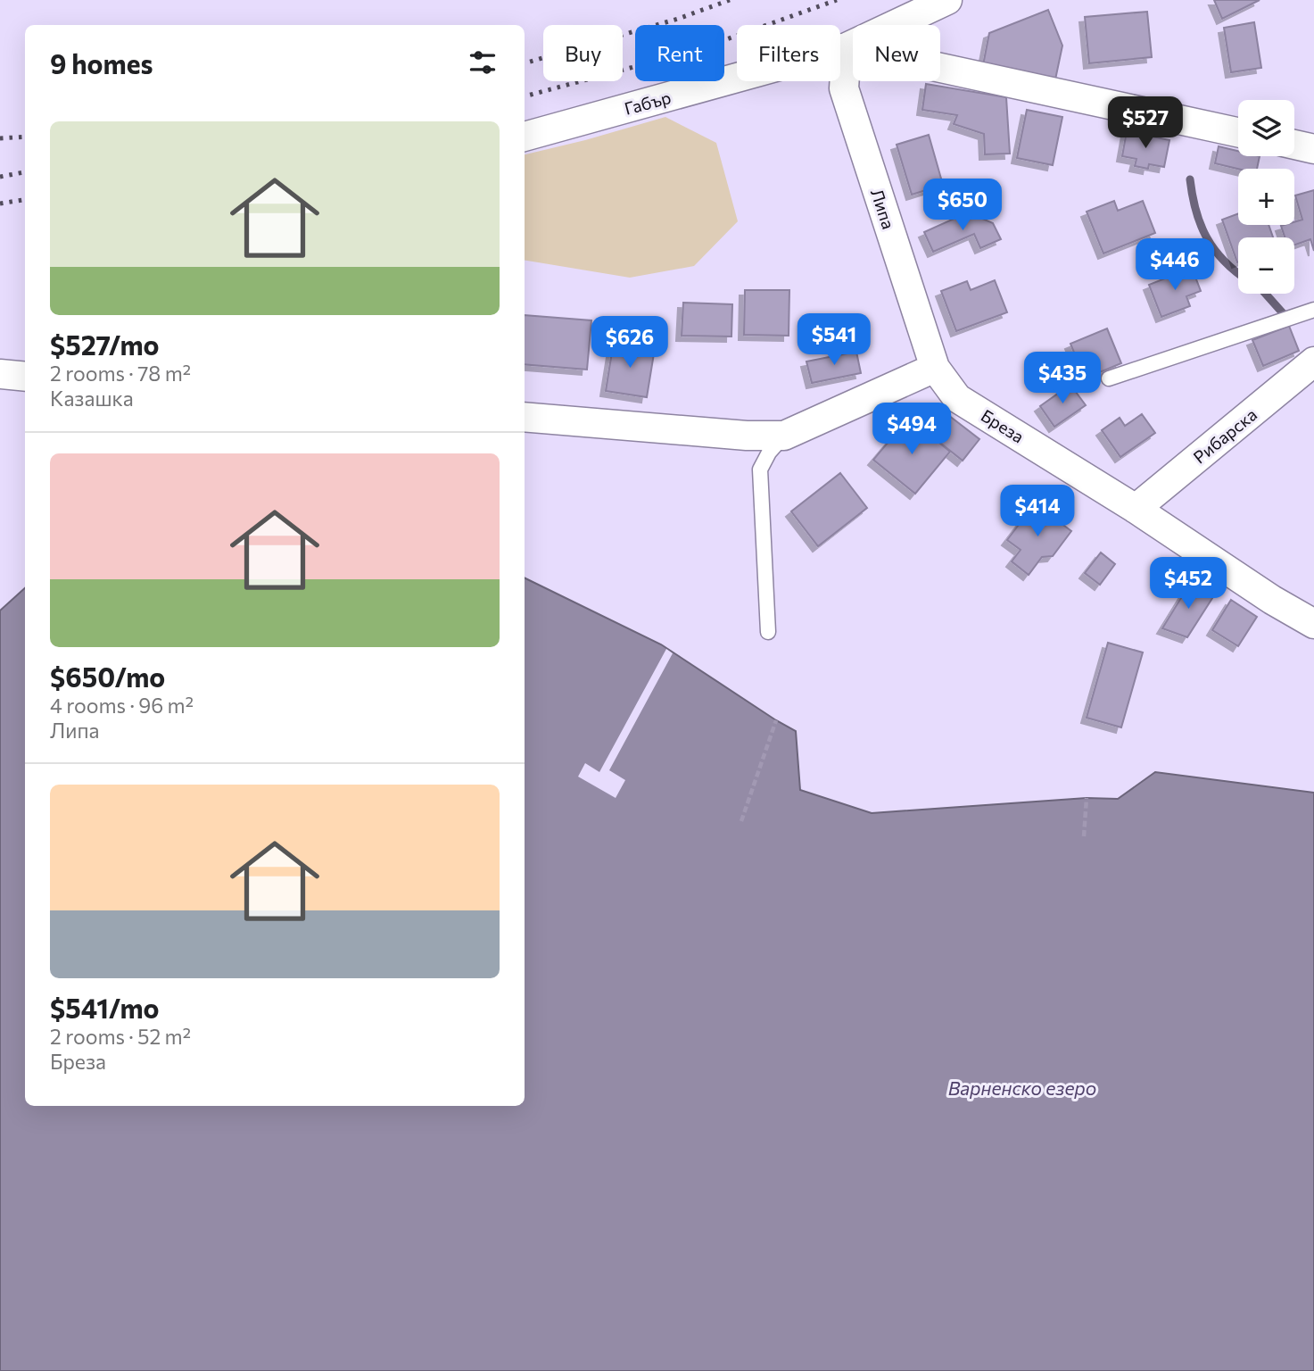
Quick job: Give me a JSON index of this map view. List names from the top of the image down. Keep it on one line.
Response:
{"streets":{"street":["Габър","Липа","Бреза","Рибарска"]},"crossings":[["Габър","Липа"],["Липа","Бреза"],["Бреза","Рибарска"]],"water":["Варненско езеро"],"page":{"chip":["Buy","Rent","Filters","New"],"heading":"9 homes","price":["$527","$650","$446","$541","$626","$435","$494","$414","$452"],"map_buttons":["+","−"],"list":[{"name":"$527/mo","note":"2 rooms · 78 m² · Казашка"},{"name":"$650/mo","note":"4 rooms · 96 m² · Липа"},{"name":"$541/mo","note":"2 rooms · 52 m² · Бреза"}]}}
